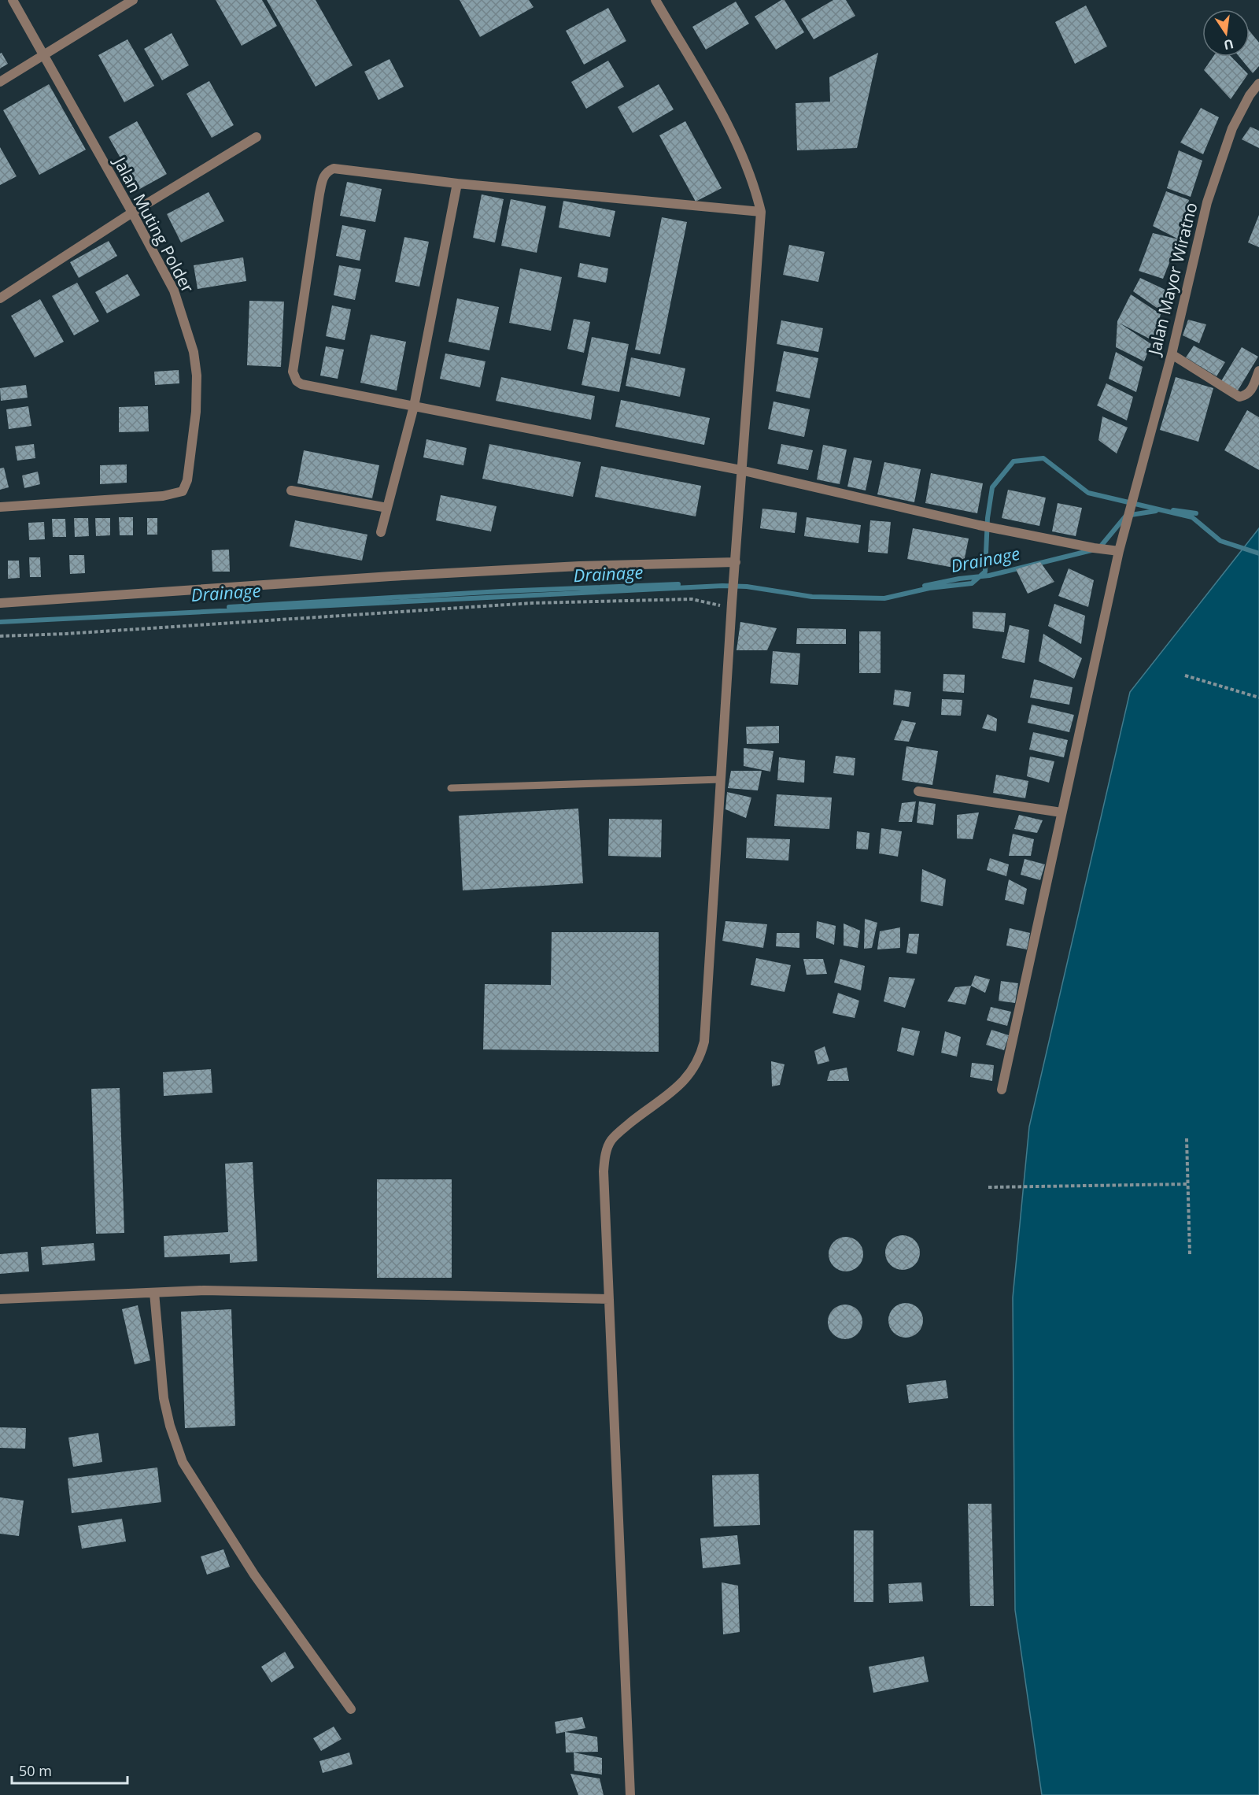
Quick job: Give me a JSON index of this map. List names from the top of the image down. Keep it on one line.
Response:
{"streets":{"street":["Jalan Muting Polder","Jalan Mayor Wiratno"]},"water":["Drainage"],"scale_bar":"50 m","north":"bottom"}
